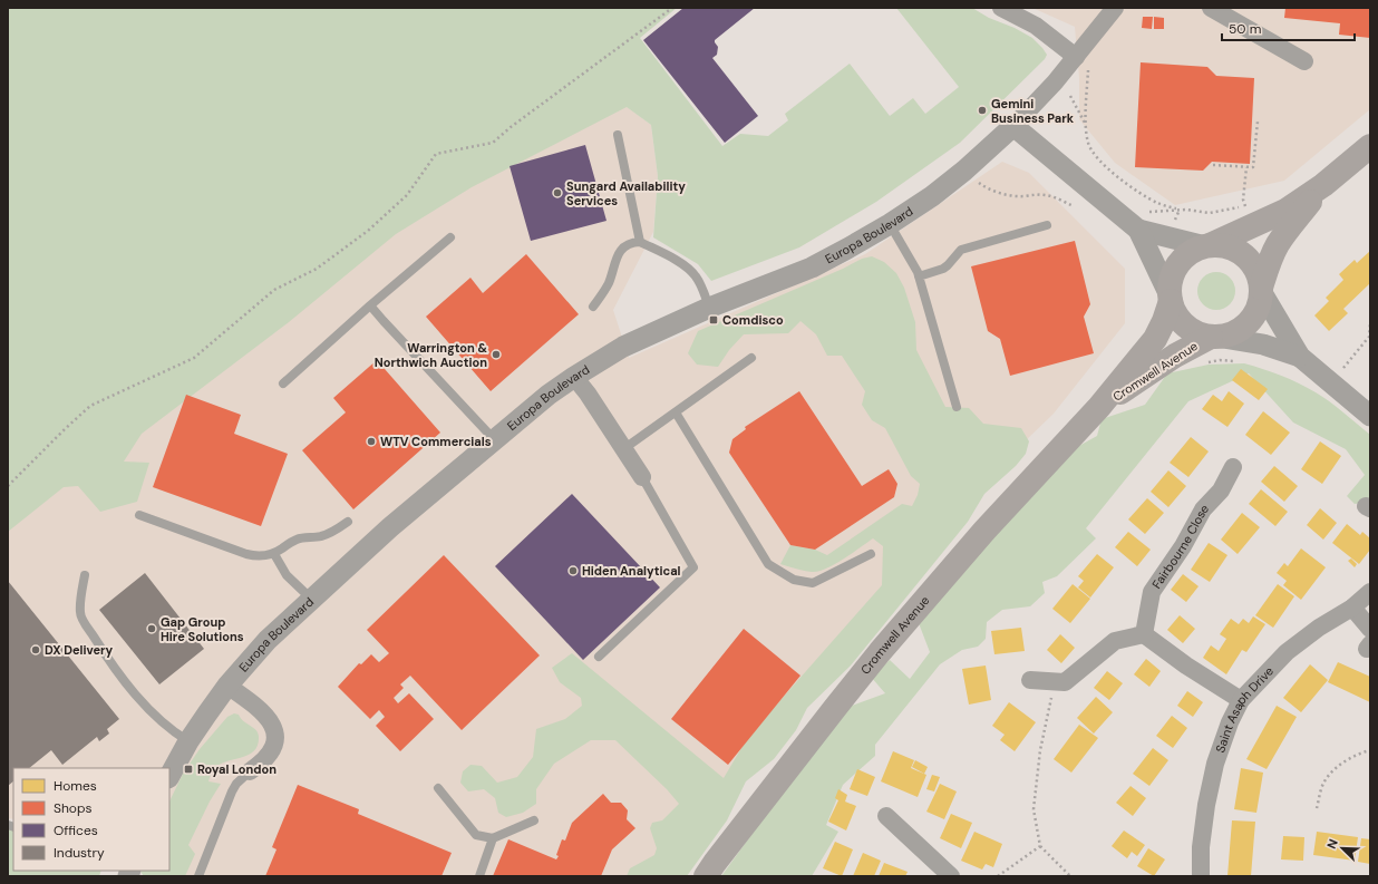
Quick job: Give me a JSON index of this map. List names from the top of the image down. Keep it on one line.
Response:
{"streets":{"main road":["Cromwell Avenue"],"street":["Europa Boulevard","Fairbourne Close","Saint Asaph Drive"]},"places":{"other":["Gemini Business Park","Sungard Availability Services","Warrington & Northwich Auction","WTV Commercials","Hiden Analytical","Gap Group Hire Solutions","DX Delivery"],"transit":["Comdisco","Royal London"]},"legend":["Homes","Shops","Offices","Industry"],"scale_bar":"50 m","north":"top left"}
